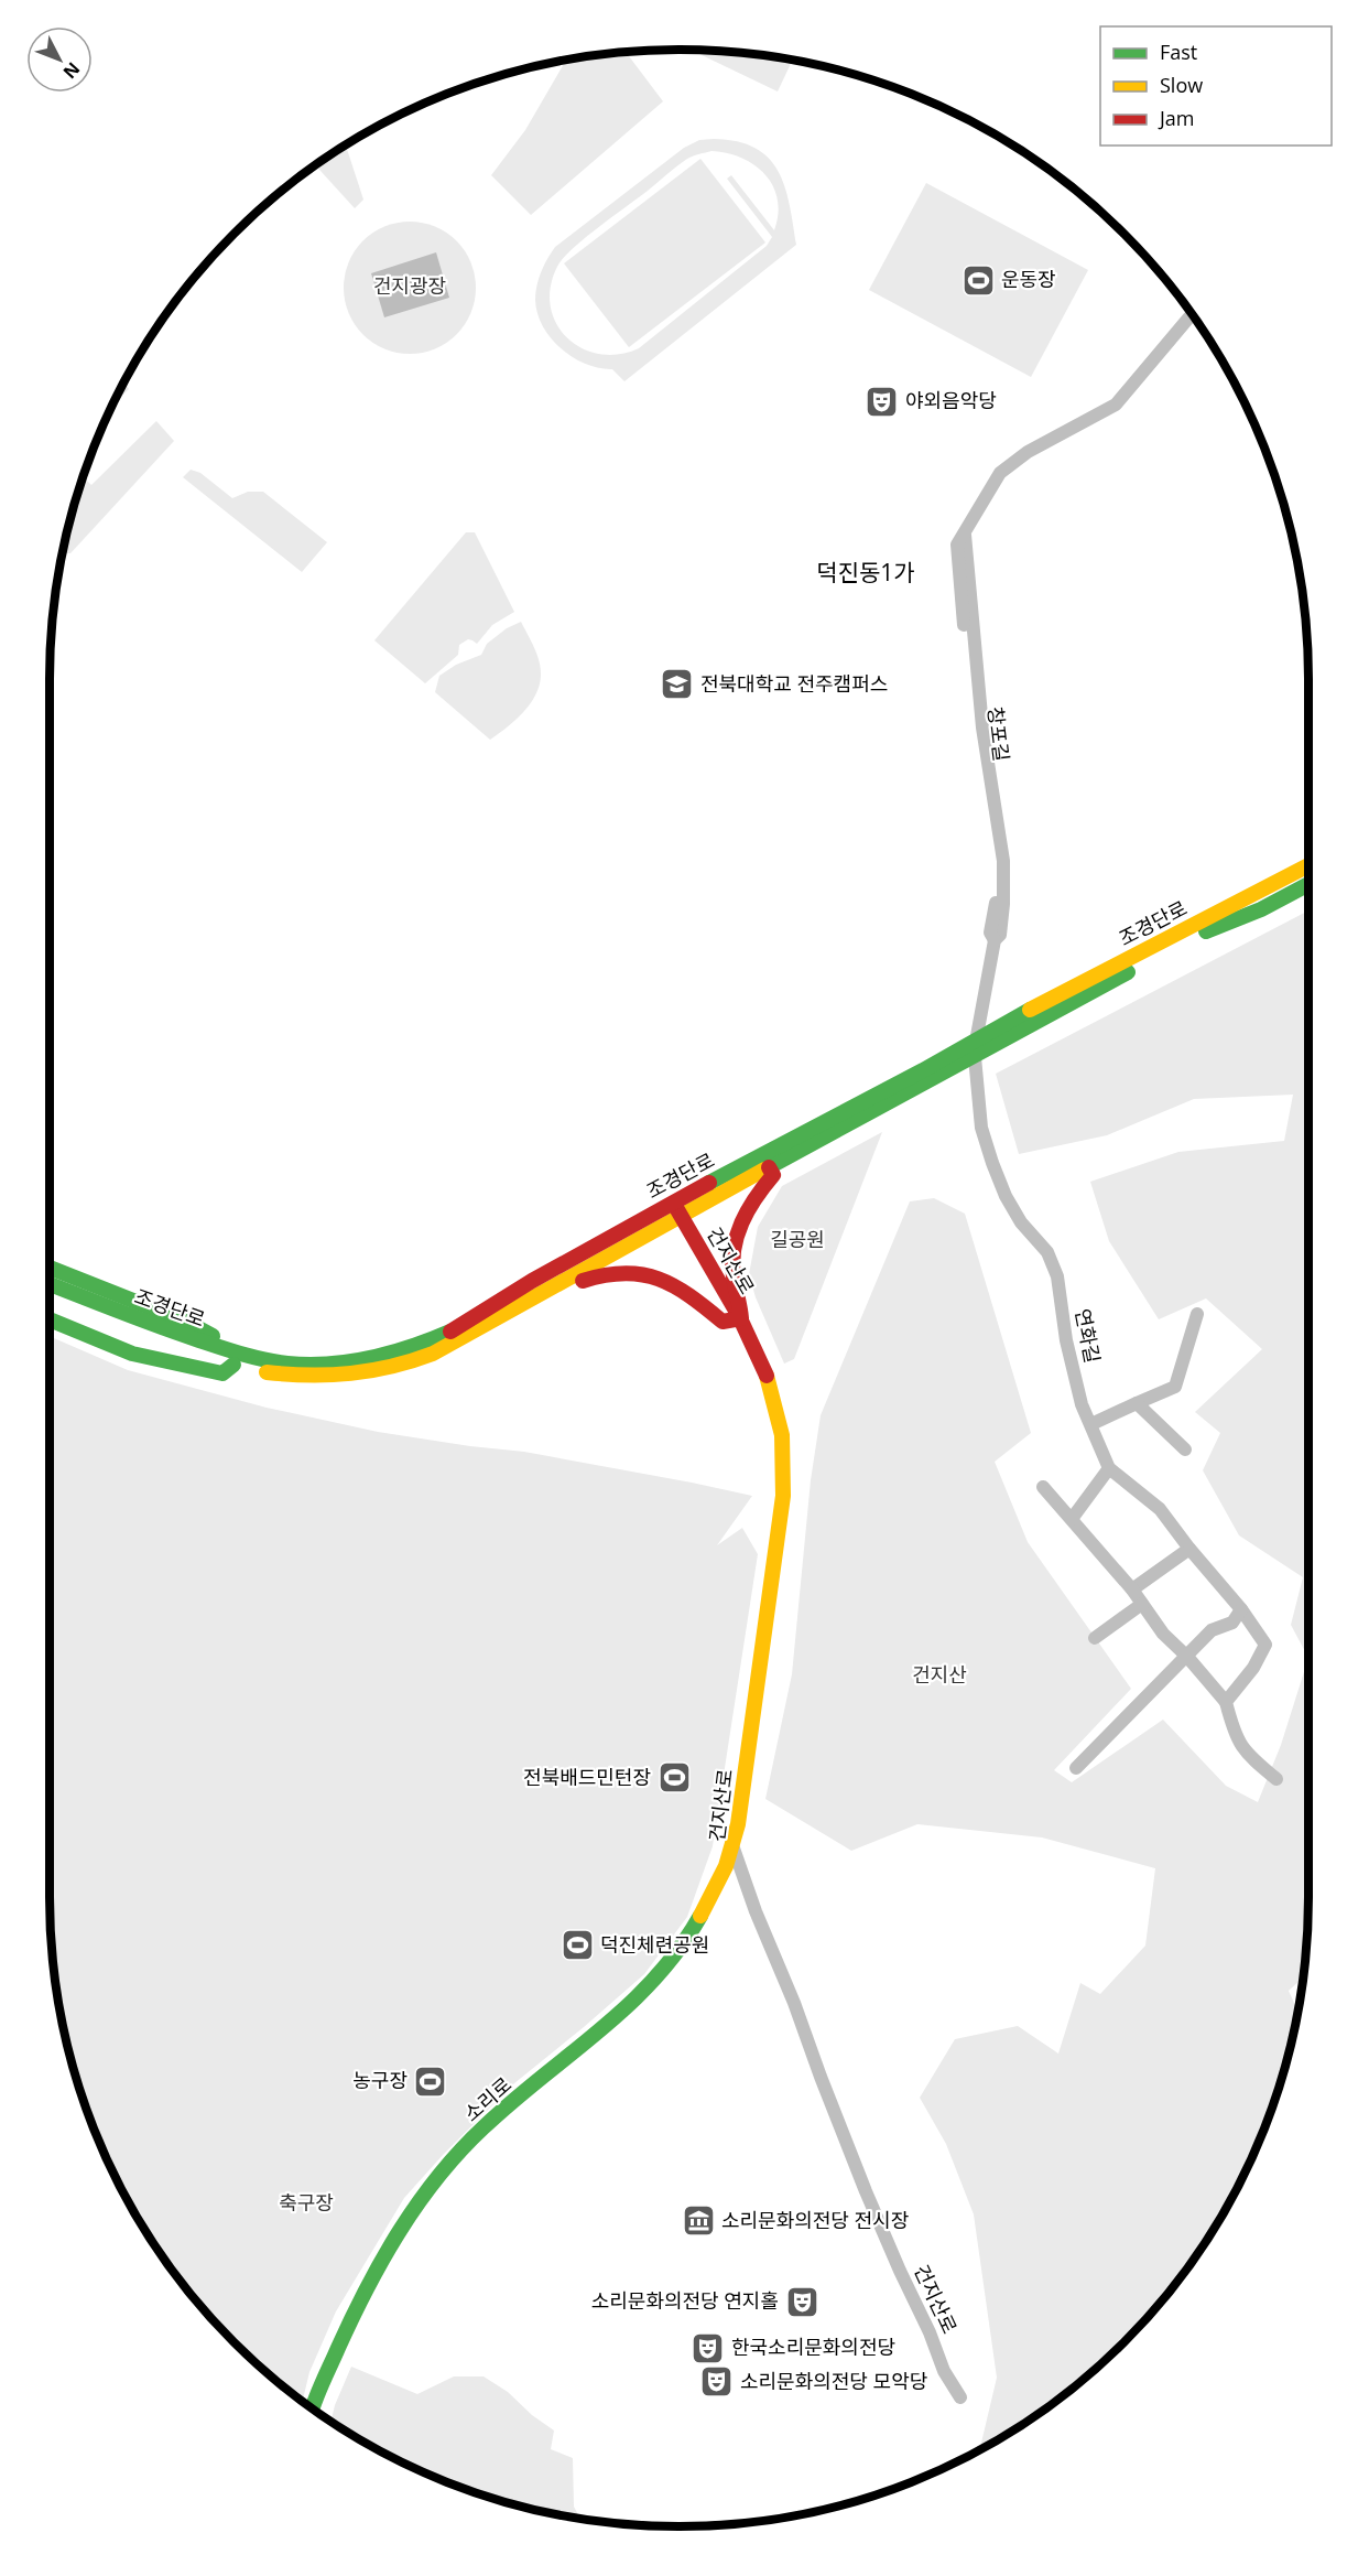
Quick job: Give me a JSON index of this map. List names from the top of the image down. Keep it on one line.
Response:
{"streets":{"street":["창포길","조경단로","건지산로","연화길","소리로"]},"crossings":[["창포길","조경단로"],["창포길","연화길"],["조경단로","건지산로"],["조경단로","연화길"],["건지산로","소리로"]],"districts":["덕진동1가"],"parks":["건지광장","길공원","건지산","축구장"],"places":{"sports":["운동장","전북배드민턴장","덕진체련공원","농구장"],"theatre":["야외음악당","소리문화의전당 연지홀","한국소리문화의전당","소리문화의전당 모악당"],"school or university":["전북대학교 전주캠퍼스"],"museum":["소리문화의전당 전시장"]},"legend":["Fast","Slow","Jam"],"north":"bottom right"}
